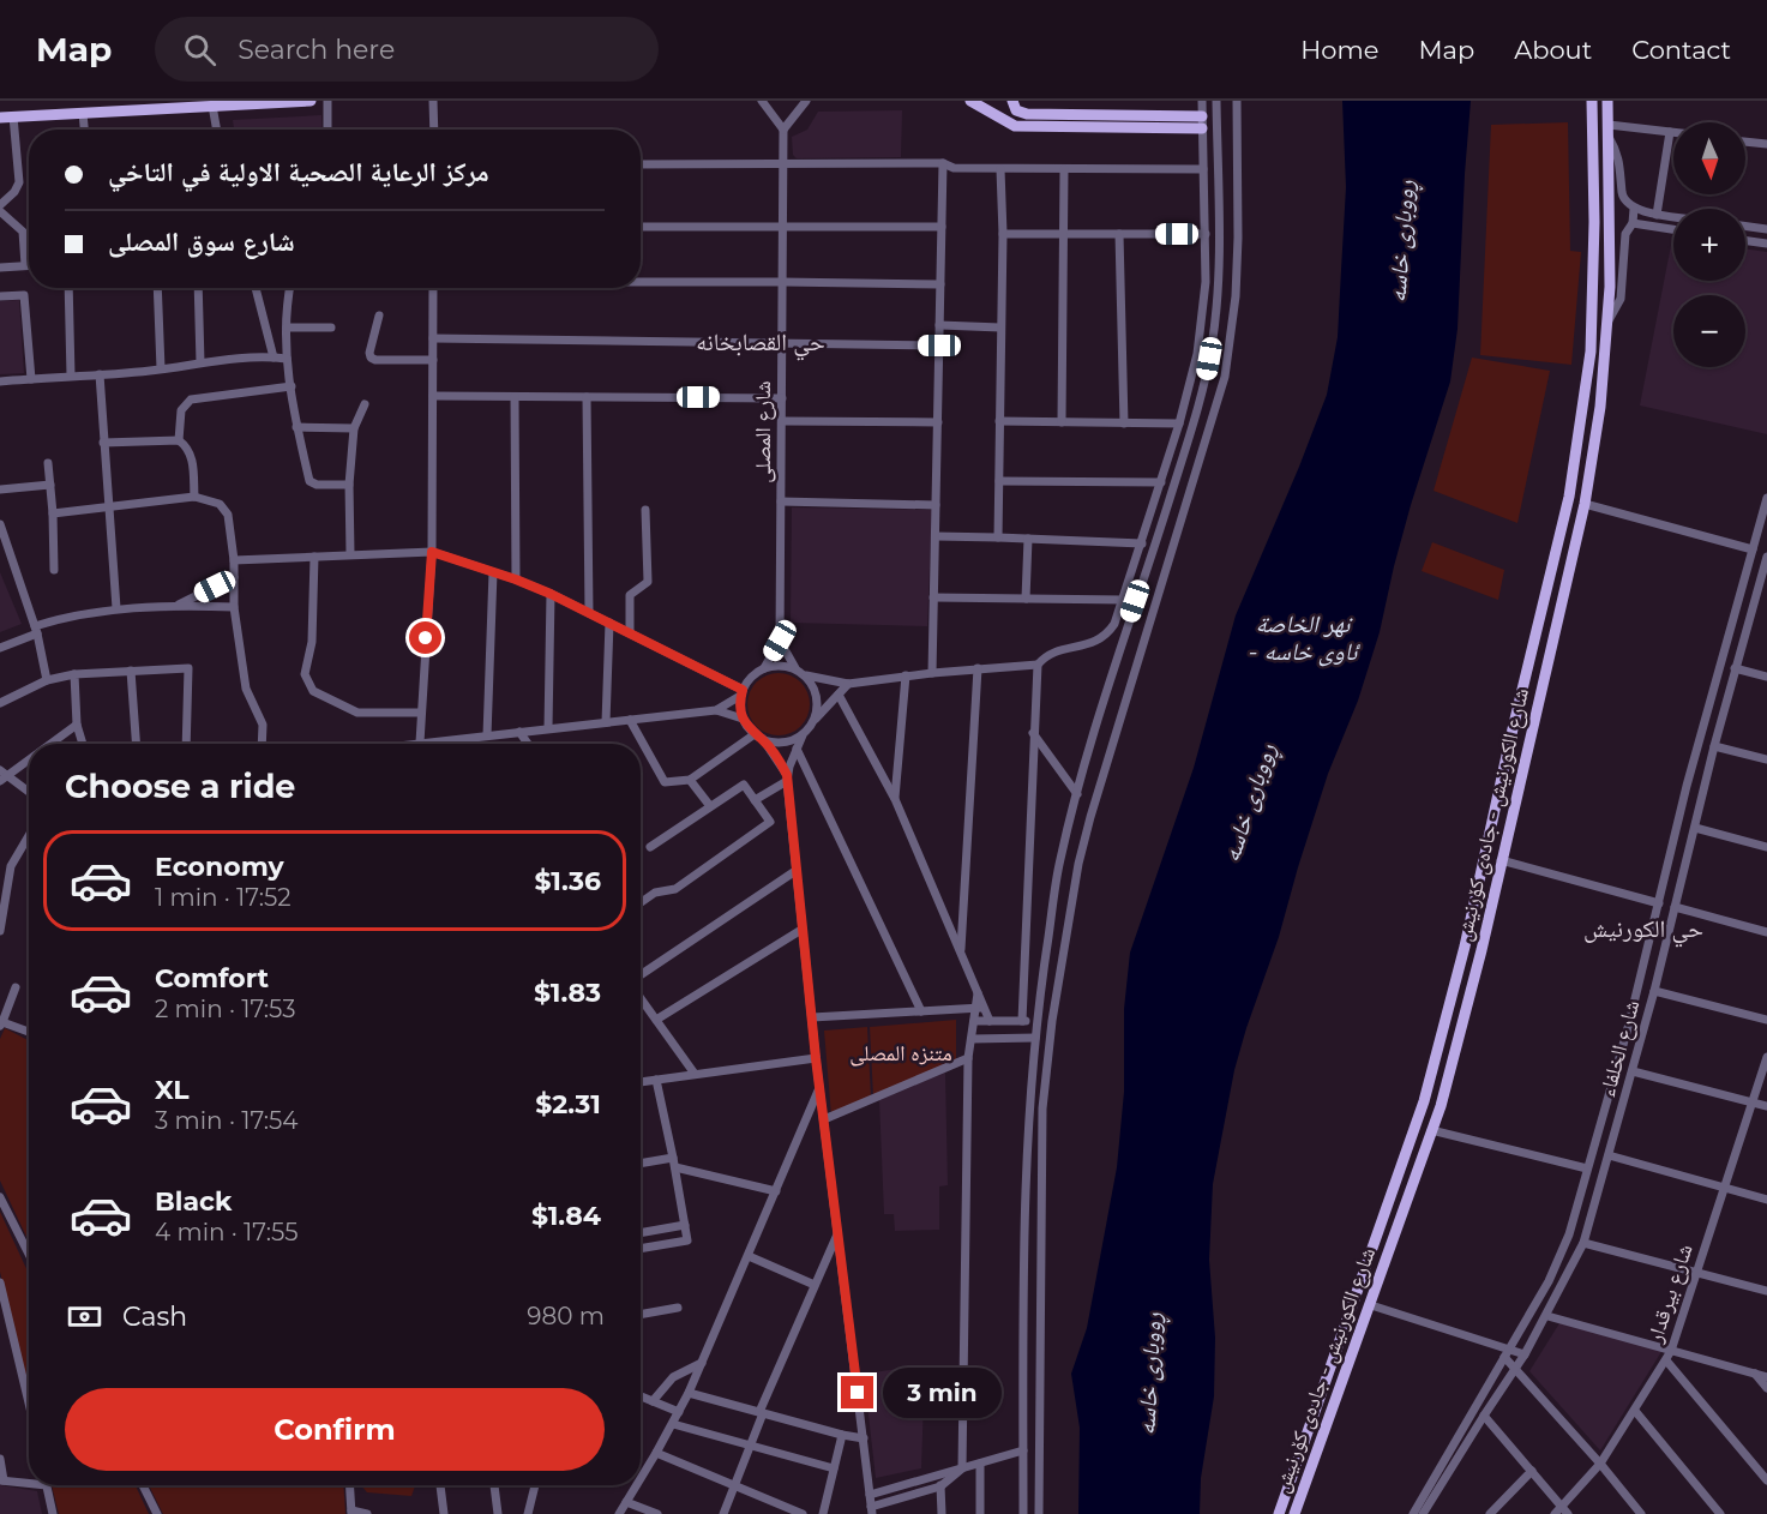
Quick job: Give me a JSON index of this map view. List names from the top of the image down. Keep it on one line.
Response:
{"streets":{"main road":["شارع الكورنيش - جادەی کۆرنیش"],"street":["شارع المصلى","شارع الخلفاء","شارع بيرقدار"]},"districts":["حي القصابخانه","حي الكورنيش"],"water":["ڕووباری خاسە","نهر الخاصة - ئاوی خاسە"],"parks":["متنزه المصلى"],"north":"bottom","page":{"header":"Map","search":"Search here","nav":["Home","Map","About","Contact"],"map_buttons":["+","−"],"banner":["مركز الرعاية الصحية الاولية في التاخي","شارع سوق المصلى"],"heading":"Choose a ride","list":[{"name":"Economy","note":"1 min · 17:52","value":"$1.36"},{"name":"Comfort","note":"2 min · 17:53","value":"$1.83"},{"name":"XL","note":"3 min · 17:54","value":"$2.31"},{"name":"Black","note":"4 min · 17:55","value":"$1.84"}],"pay":["Cash","980 m"],"bubble":"3 min","buttons":"Confirm"}}
